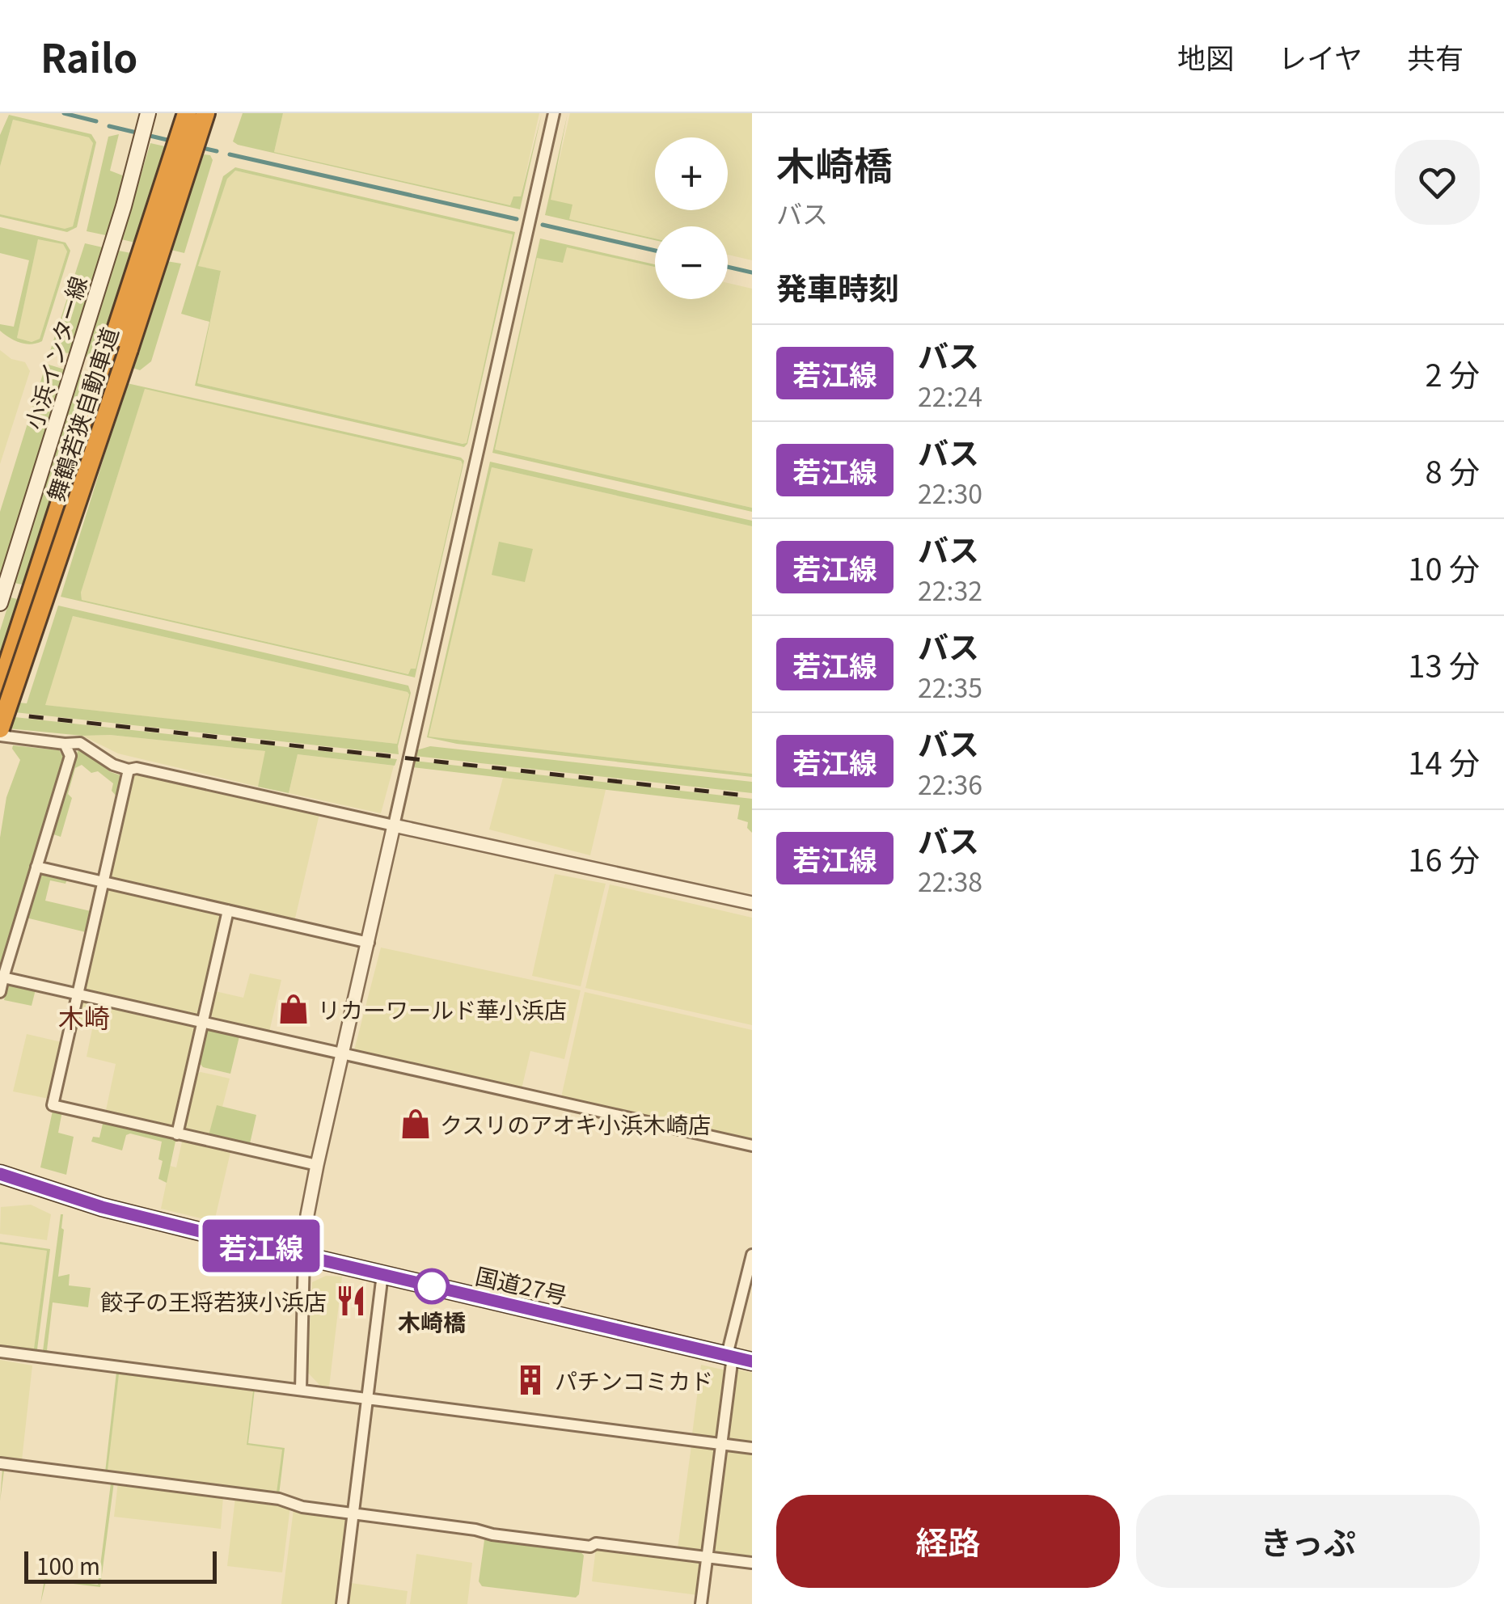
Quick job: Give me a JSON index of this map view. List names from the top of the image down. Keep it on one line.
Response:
{"streets":{"highway":["舞鶴若狭自動車道","国道27号"],"main road":["小浜インター線"]},"districts":["木崎"],"places":{"shop":["リカーワールド華小浜店","クスリのアオキ小浜木崎店"],"other":["木崎橋"],"restaurant":["餃子の王将若狭小浜店"],"building":["パチンコミカド"]},"lines":["bus line 若江線"],"scale_bar":"100 m","page":{"header":"Railo","nav":["地図","レイヤ","共有"],"on_map":"若江線","heading":[["木崎橋","バス"],"発車時刻"],"map_buttons":["+","−"],"list":[{"mark":"若江線","name":"バス","note":"22:24","value":"2 分"},{"mark":"若江線","name":"バス","note":"22:30","value":"8 分"},{"mark":"若江線","name":"バス","note":"22:32","value":"10 分"},{"mark":"若江線","name":"バス","note":"22:35","value":"13 分"},{"mark":"若江線","name":"バス","note":"22:36","value":"14 分"},{"mark":"若江線","name":"バス","note":"22:38","value":"16 分"}],"buttons":["経路","きっぷ"],"scale":"100 m"}}
